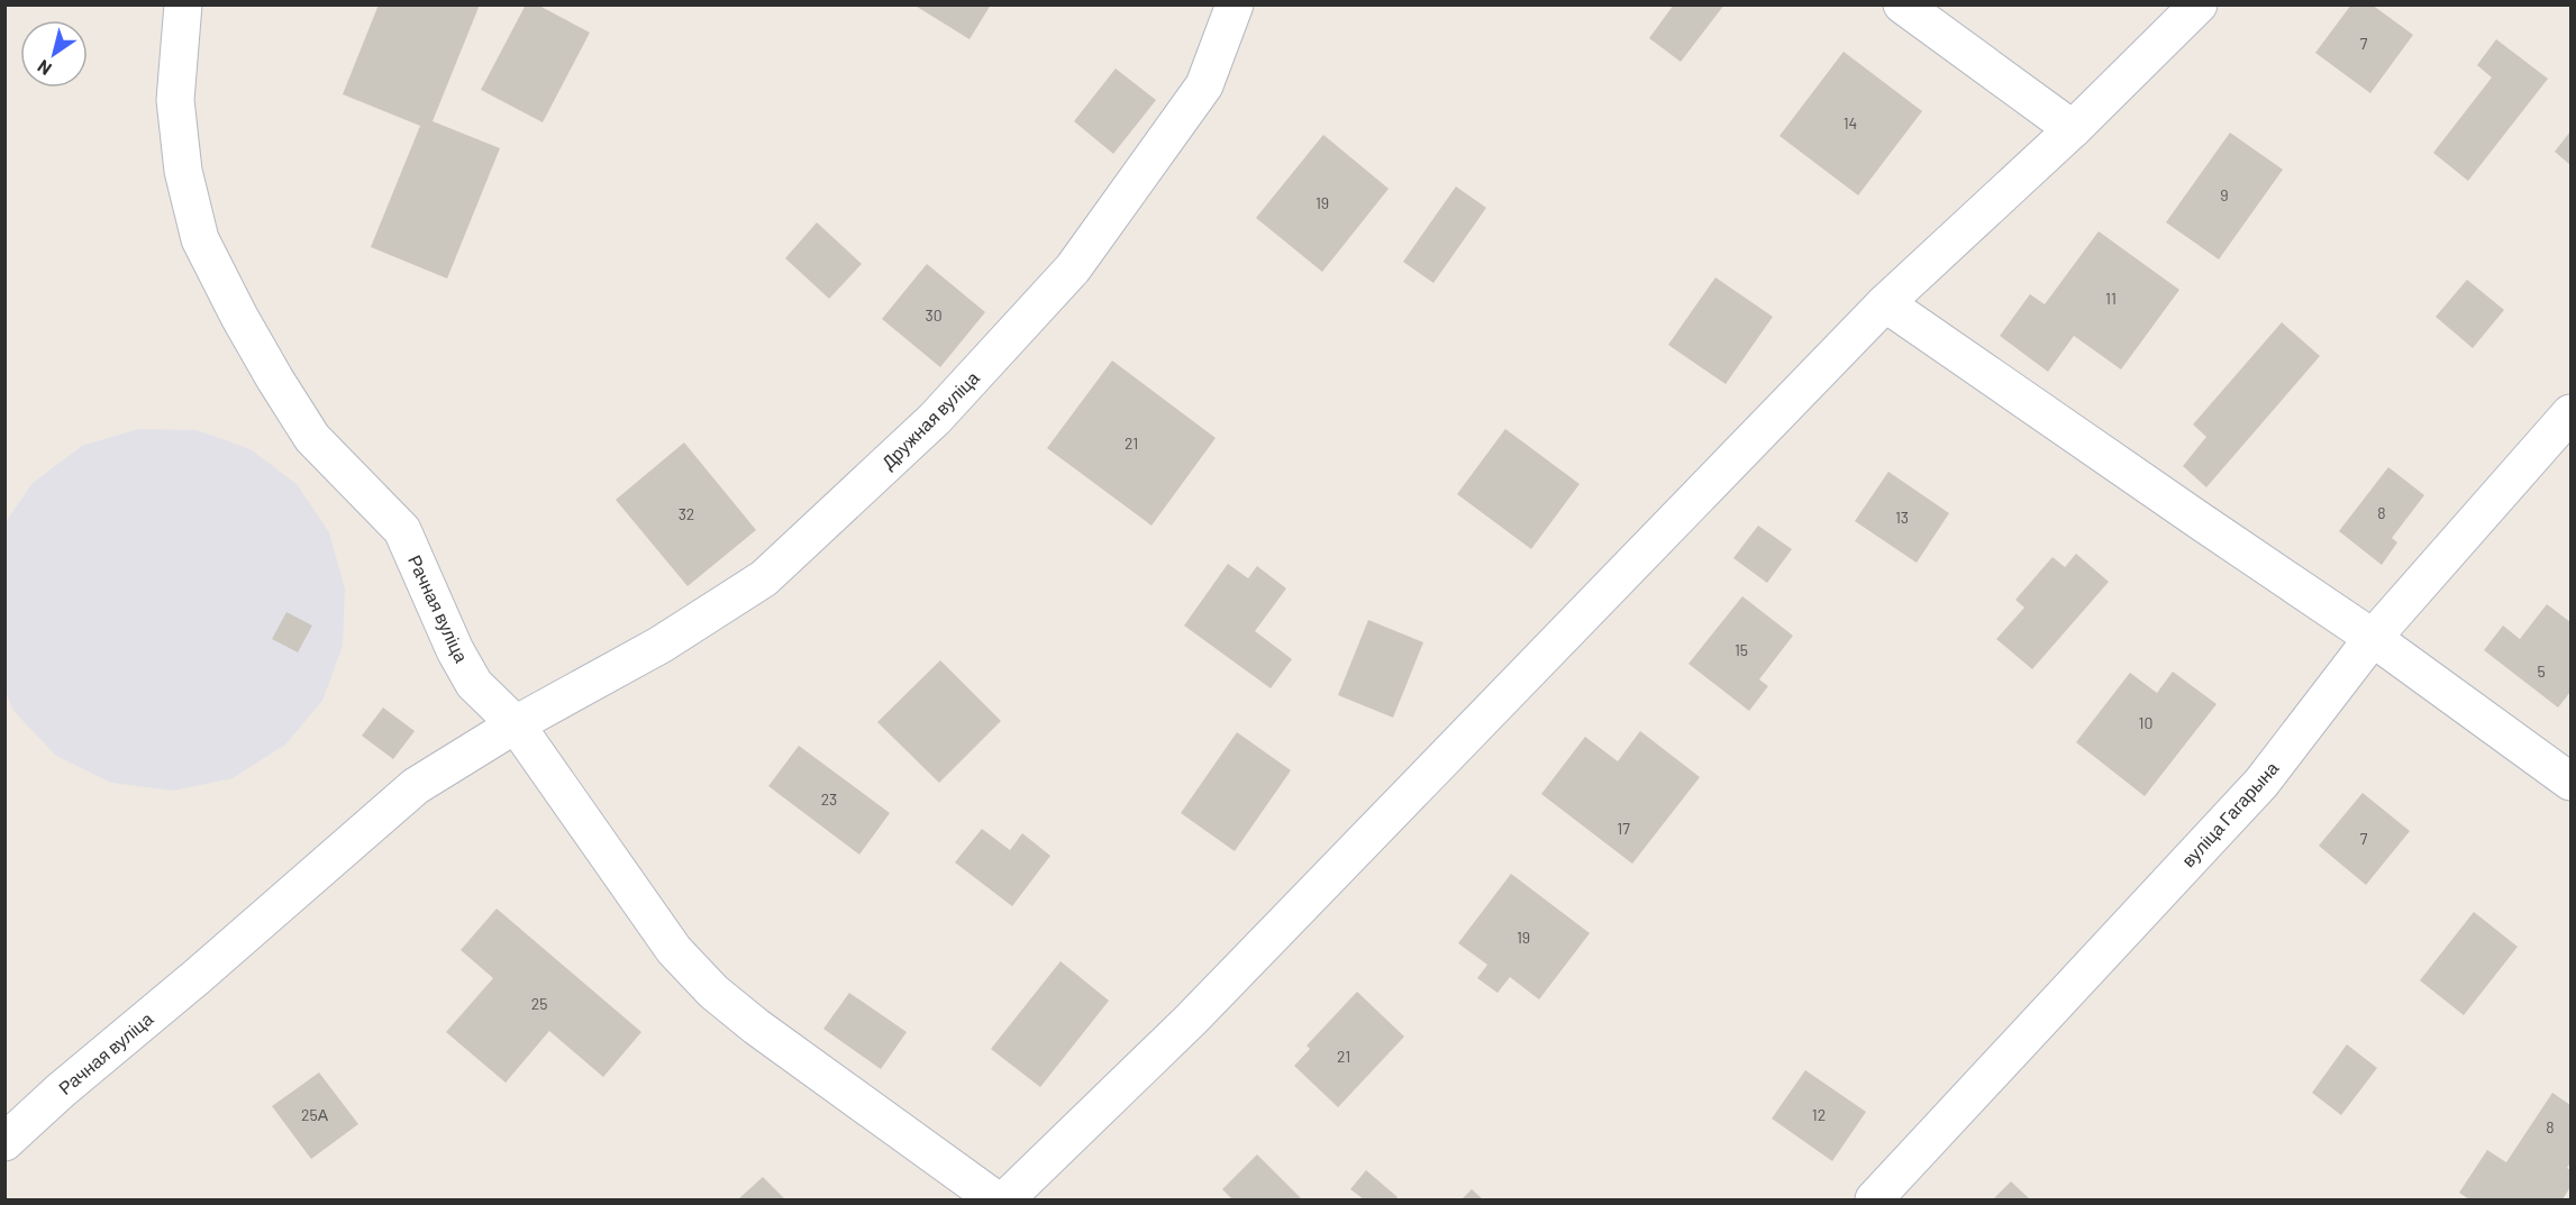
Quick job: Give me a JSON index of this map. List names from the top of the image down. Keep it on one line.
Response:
{"streets":{"street":["Дружная вуліца","Рачная вуліца","вуліца Гагарына"]},"crossings":[["Дружная вуліца","Рачная вуліца"]],"house_numbers":["7","14","9","19","11","30","21","8","32","13","15","5","10","23","17","7","19","25","21","25А","12","8"],"north":"bottom left"}
